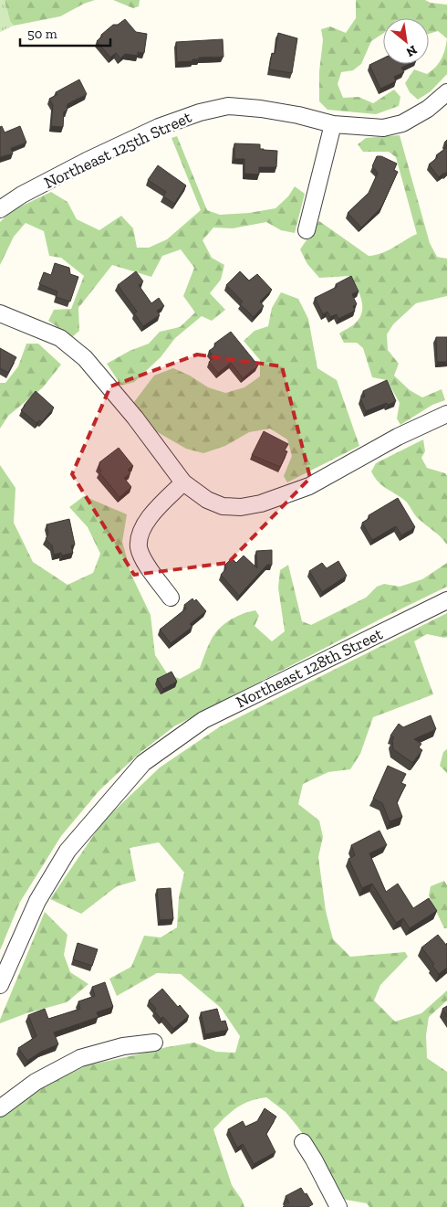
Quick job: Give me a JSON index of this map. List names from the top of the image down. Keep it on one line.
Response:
{"streets":{"street":["Northeast 125th Street","Northeast 128th Street"]},"scale_bar":"50 m","north":"bottom right"}
